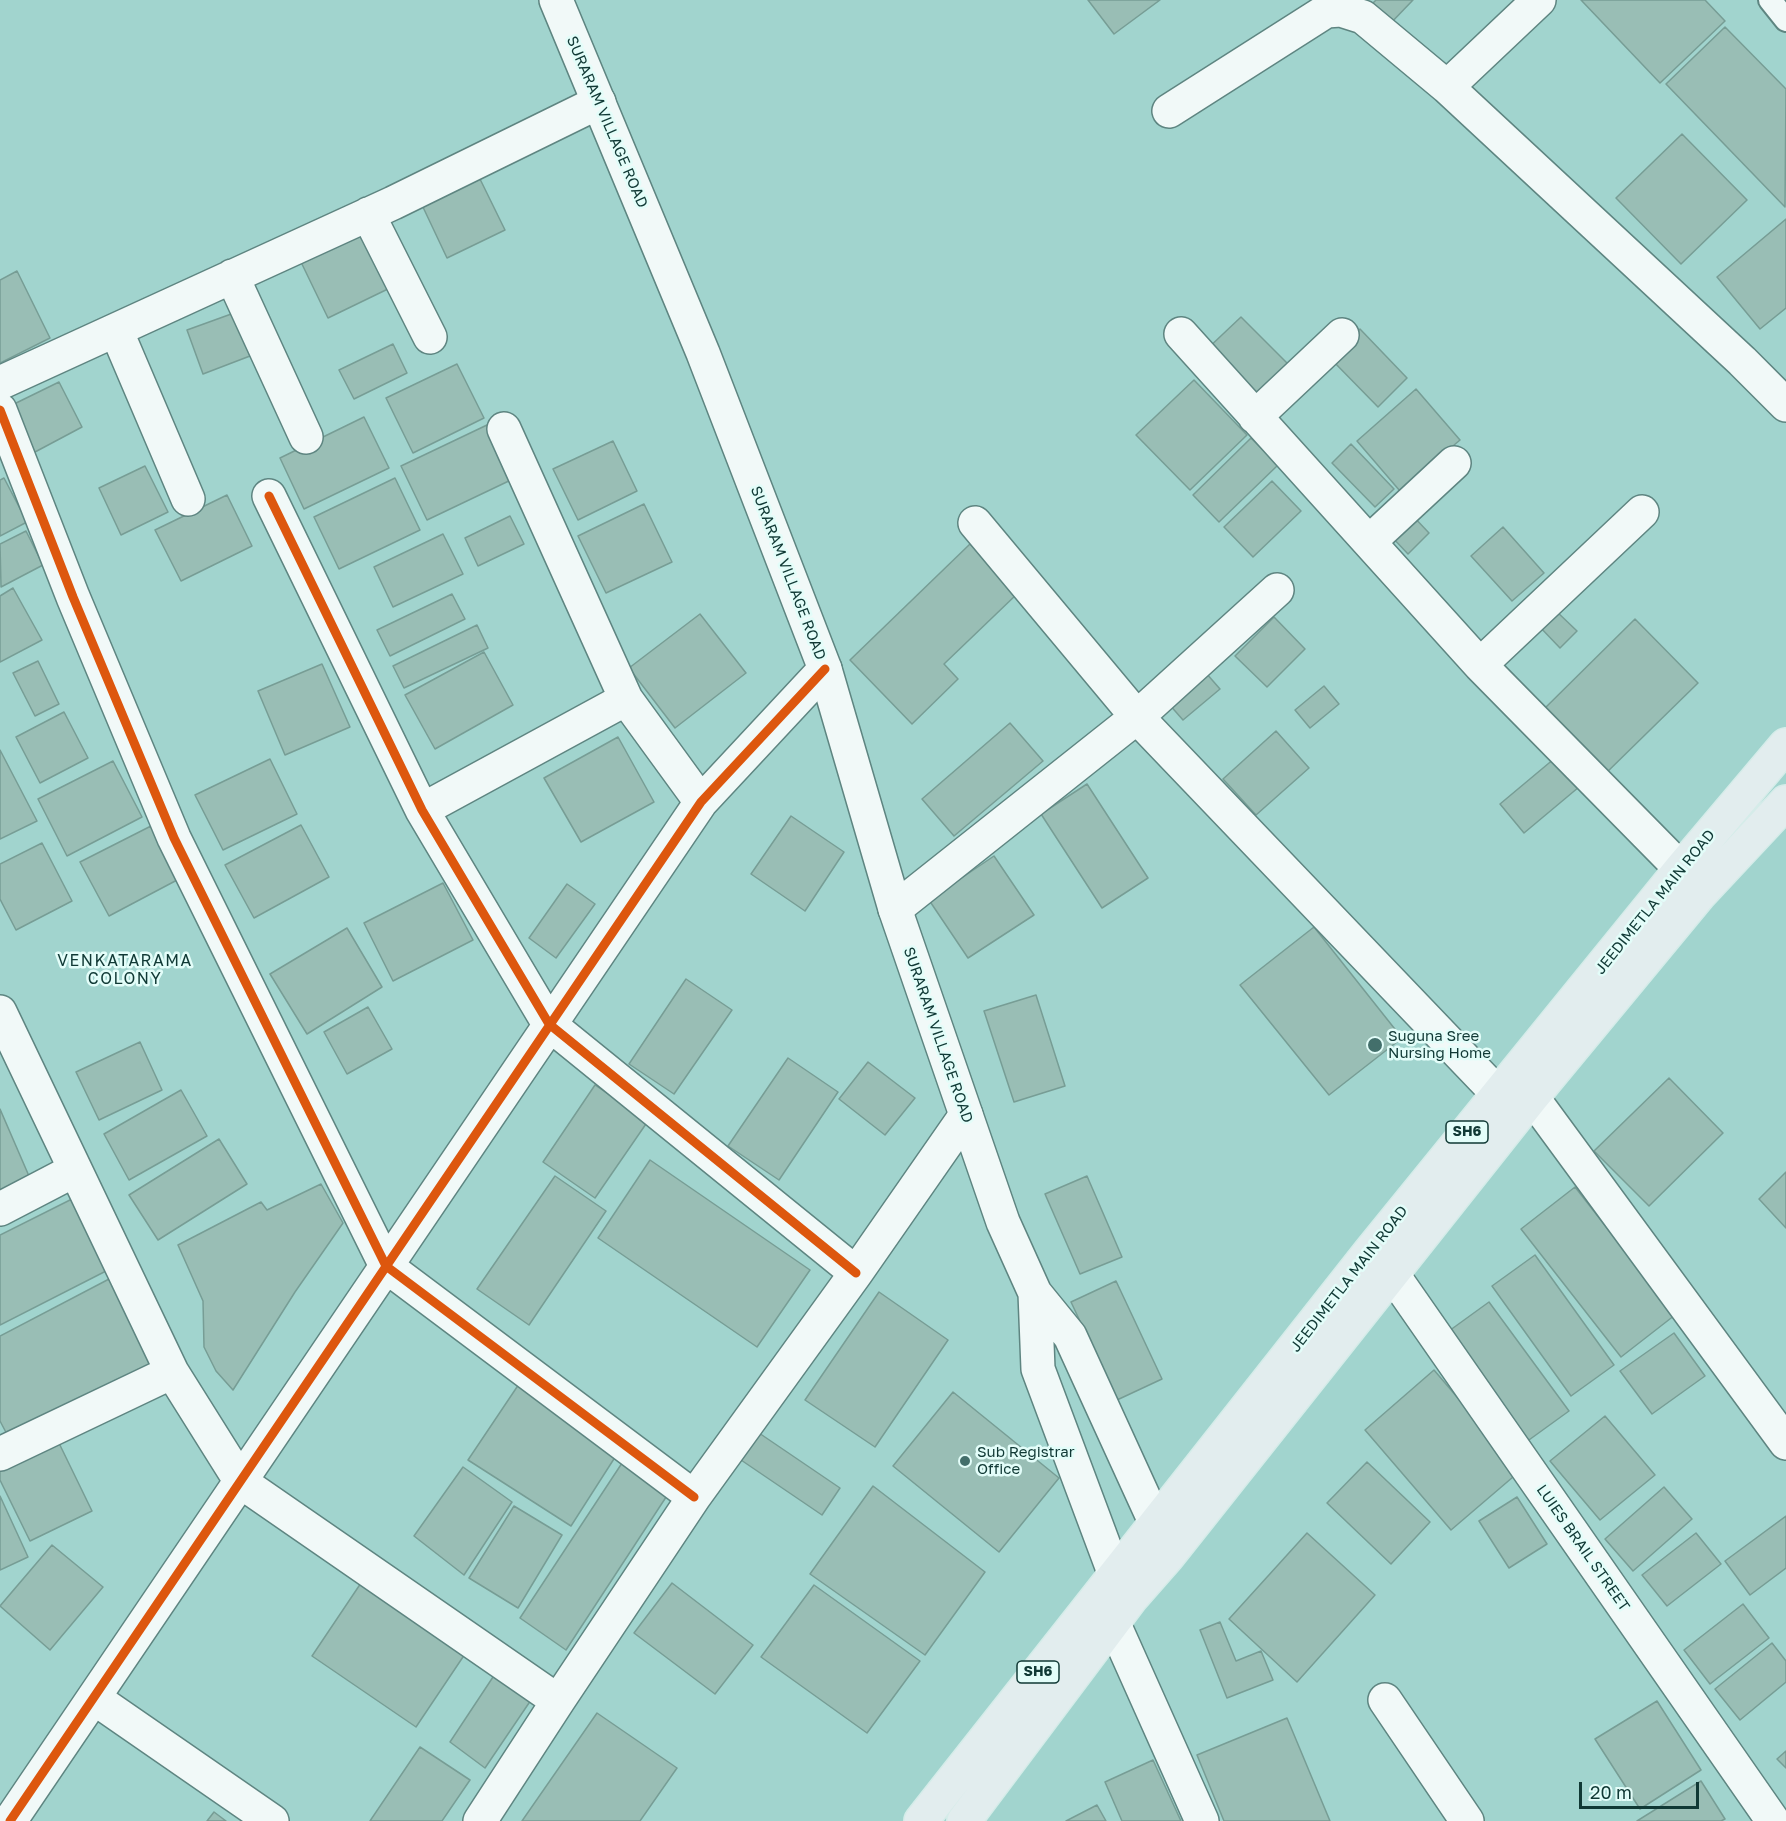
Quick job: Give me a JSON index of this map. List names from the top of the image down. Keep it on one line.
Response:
{"streets":{"main road":["JEEDIMETLA MAIN ROAD","SH6"],"street":["SURARAM VILLAGE ROAD","LUIES BRAIL STREET"]},"crossings":[["SURARAM VILLAGE ROAD","JEEDIMETLA MAIN ROAD"],["JEEDIMETLA MAIN ROAD","LUIES BRAIL STREET"]],"districts":["VENKATARAMA COLONY"],"places":["Suguna Sree Nursing Home","Sub Registrar Office"],"scale_bar":"20 m"}
